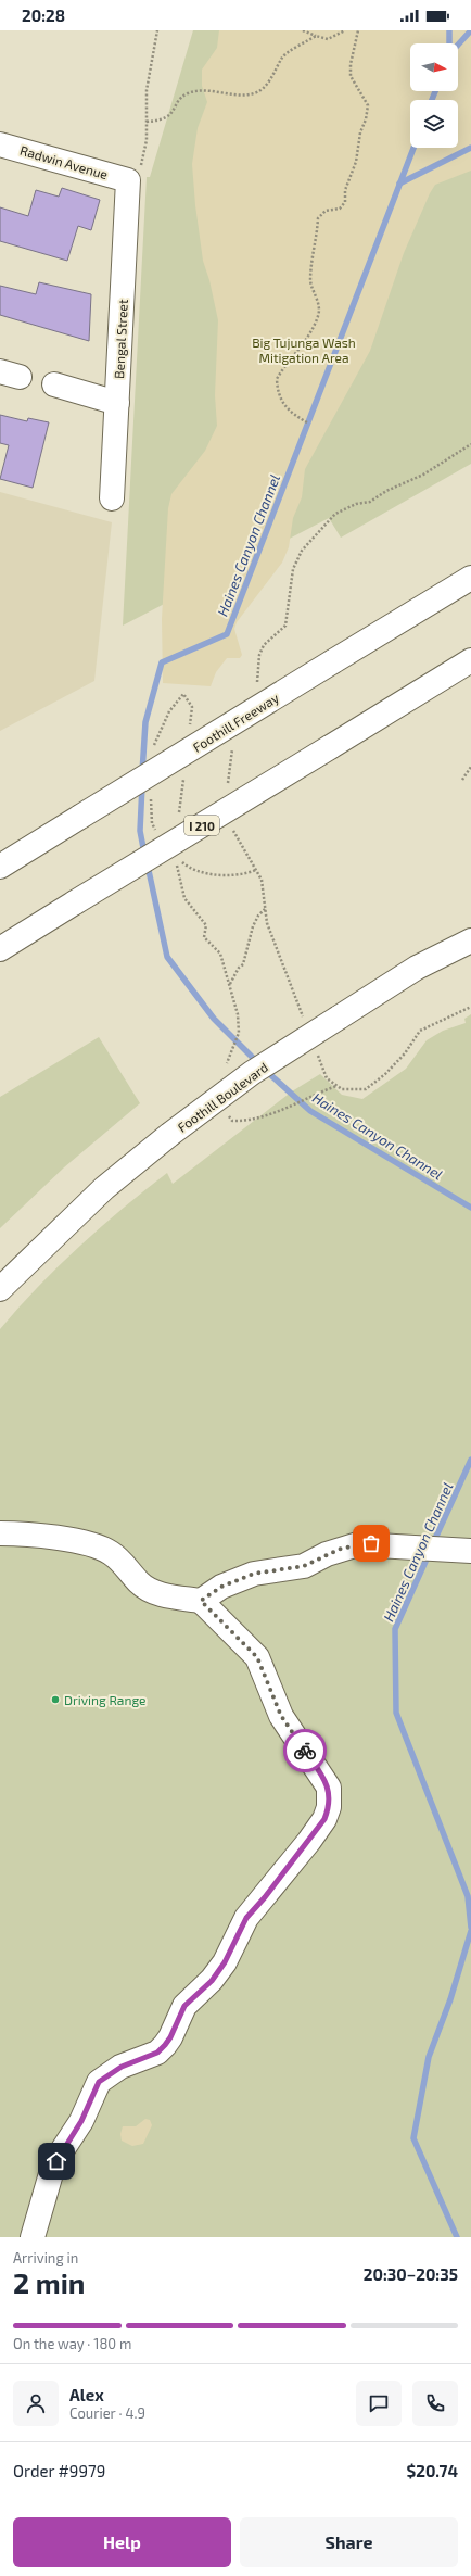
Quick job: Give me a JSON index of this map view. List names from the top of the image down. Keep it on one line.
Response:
{"streets":{"main road":["Radwin Avenue","Bengal Street","Foothill Freeway","I 210","Foothill Boulevard"]},"crossings":[["Radwin Avenue","Bengal Street"]],"water":["Haines Canyon Channel"],"parks":["Big Tujunga Wash Mitigation Area"],"places":["Driving Range"],"north":"right","page":{"status":"20:28","heading":["2 min","Arriving in","20:30–20:35"],"panel":["Alex","Courier · 4.9","Order #9979","$20.74"],"bar":"On the way · 180 m","buttons":["Help","Share"]}}
